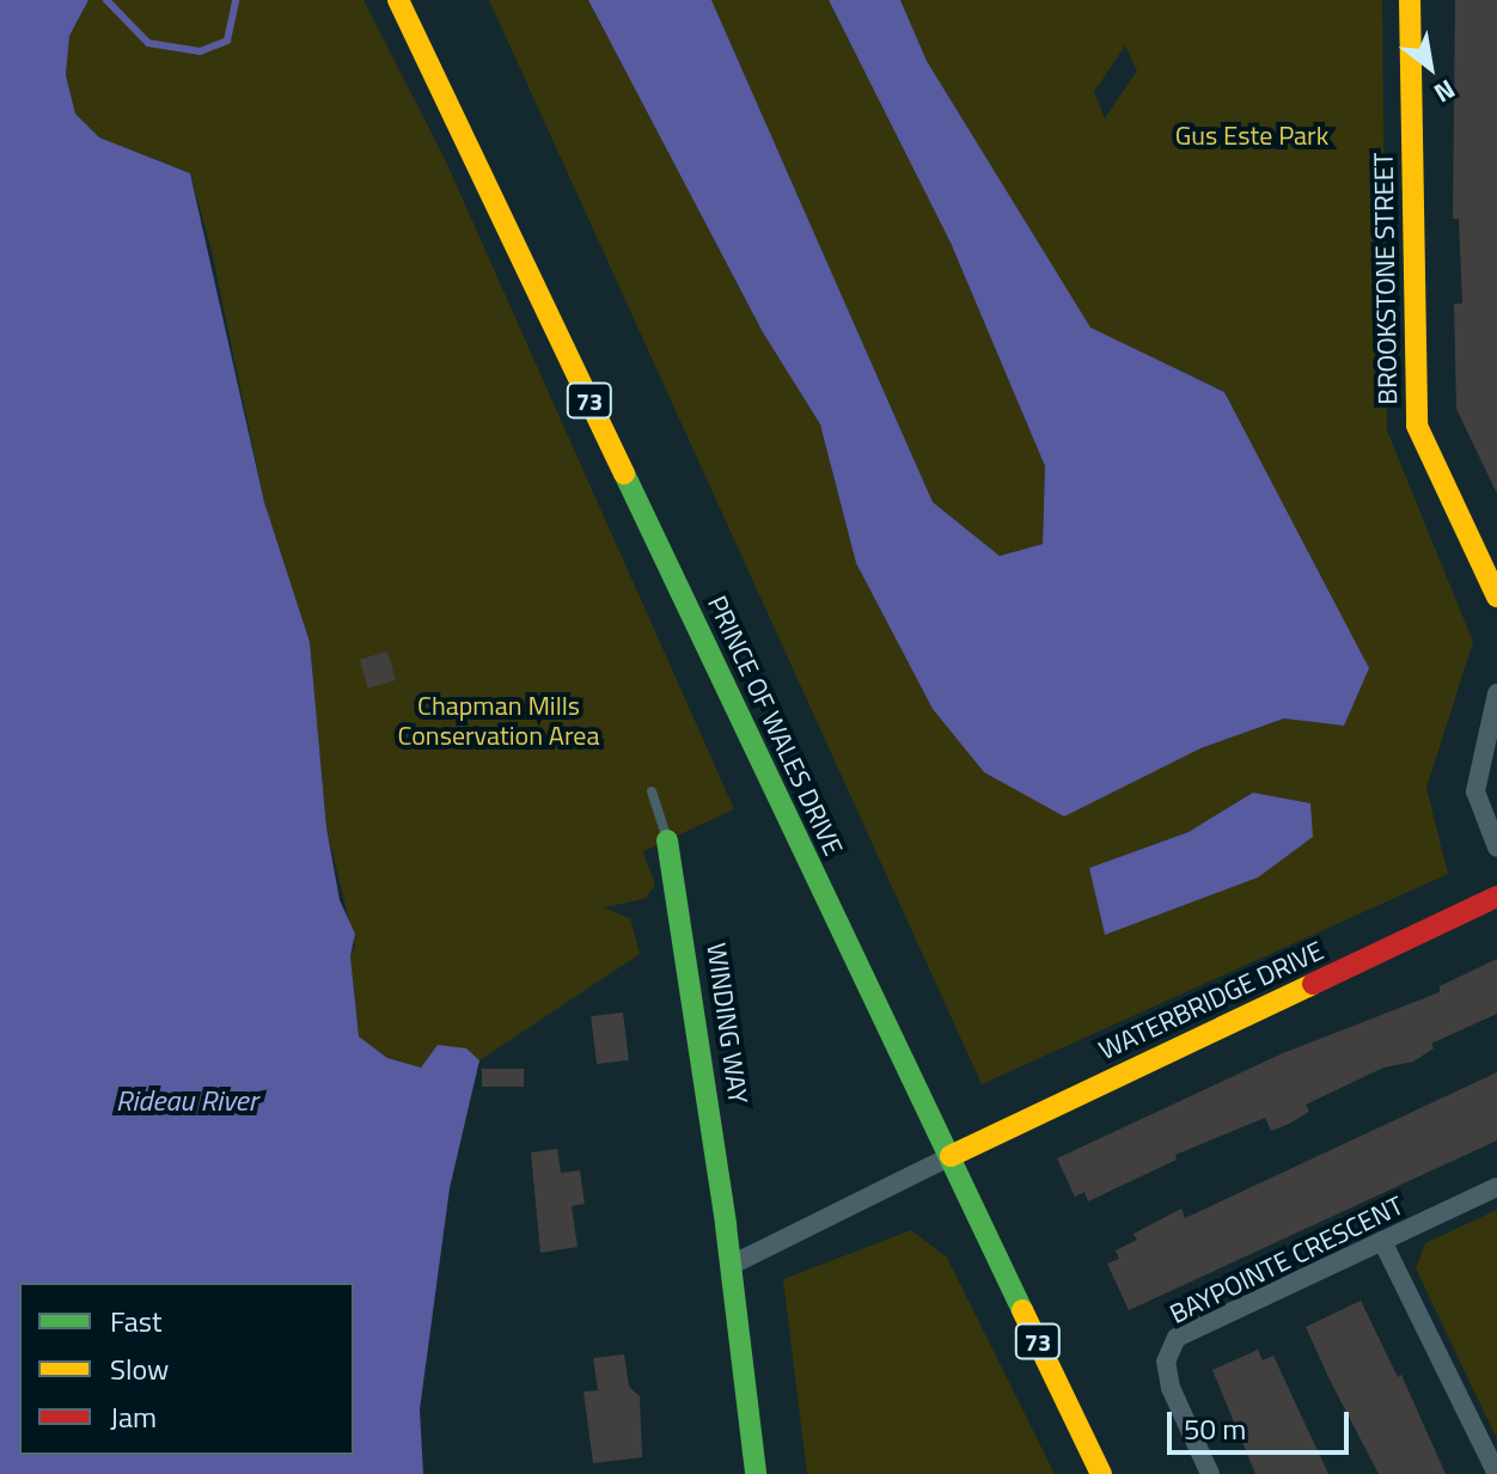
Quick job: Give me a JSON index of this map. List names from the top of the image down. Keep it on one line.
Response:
{"streets":{"street":["BROOKSTONE STREET","73","PRINCE OF WALES DRIVE","WATERBRIDGE DRIVE","WINDING WAY","BAYPOINTE CRESCENT"]},"crossings":[["PRINCE OF WALES DRIVE","WATERBRIDGE DRIVE"]],"water":["Rideau River"],"parks":["Gus Este Park","Chapman Mills Conservation Area"],"legend":["Fast","Slow","Jam"],"scale_bar":"50 m","north":"bottom right"}
